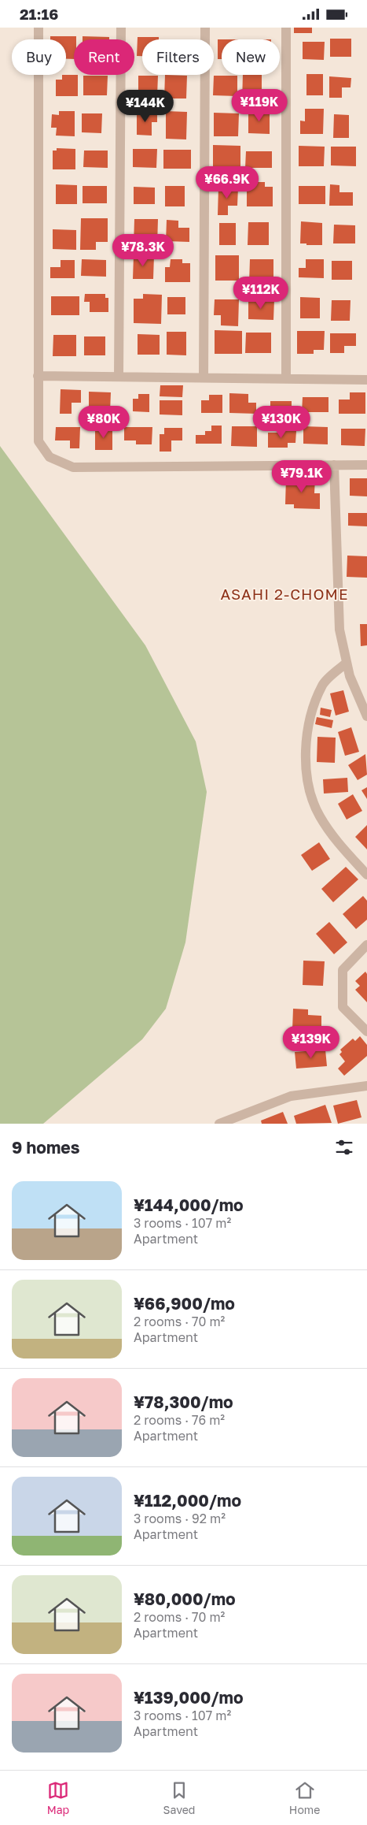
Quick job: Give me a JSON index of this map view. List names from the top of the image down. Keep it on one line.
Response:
{"districts":["ASAHI 2-CHOME"],"page":{"status":"21:16","chip":["Buy","Rent","Filters","New"],"price":["¥119K","¥144K","¥66.9K","¥78.3K","¥112K","¥80K","¥130K","¥79.1K","¥139K"],"heading":"9 homes","list":[{"name":"¥144,000/mo","note":"3 rooms · 107 m² · Apartment"},{"name":"¥66,900/mo","note":"2 rooms · 70 m² · Apartment"},{"name":"¥78,300/mo","note":"2 rooms · 76 m² · Apartment"},{"name":"¥112,000/mo","note":"3 rooms · 92 m² · Apartment"},{"name":"¥80,000/mo","note":"2 rooms · 70 m² · Apartment"},{"name":"¥139,000/mo","note":"3 rooms · 107 m² · Apartment"}],"tabs":["Map","Saved","Home"]}}
